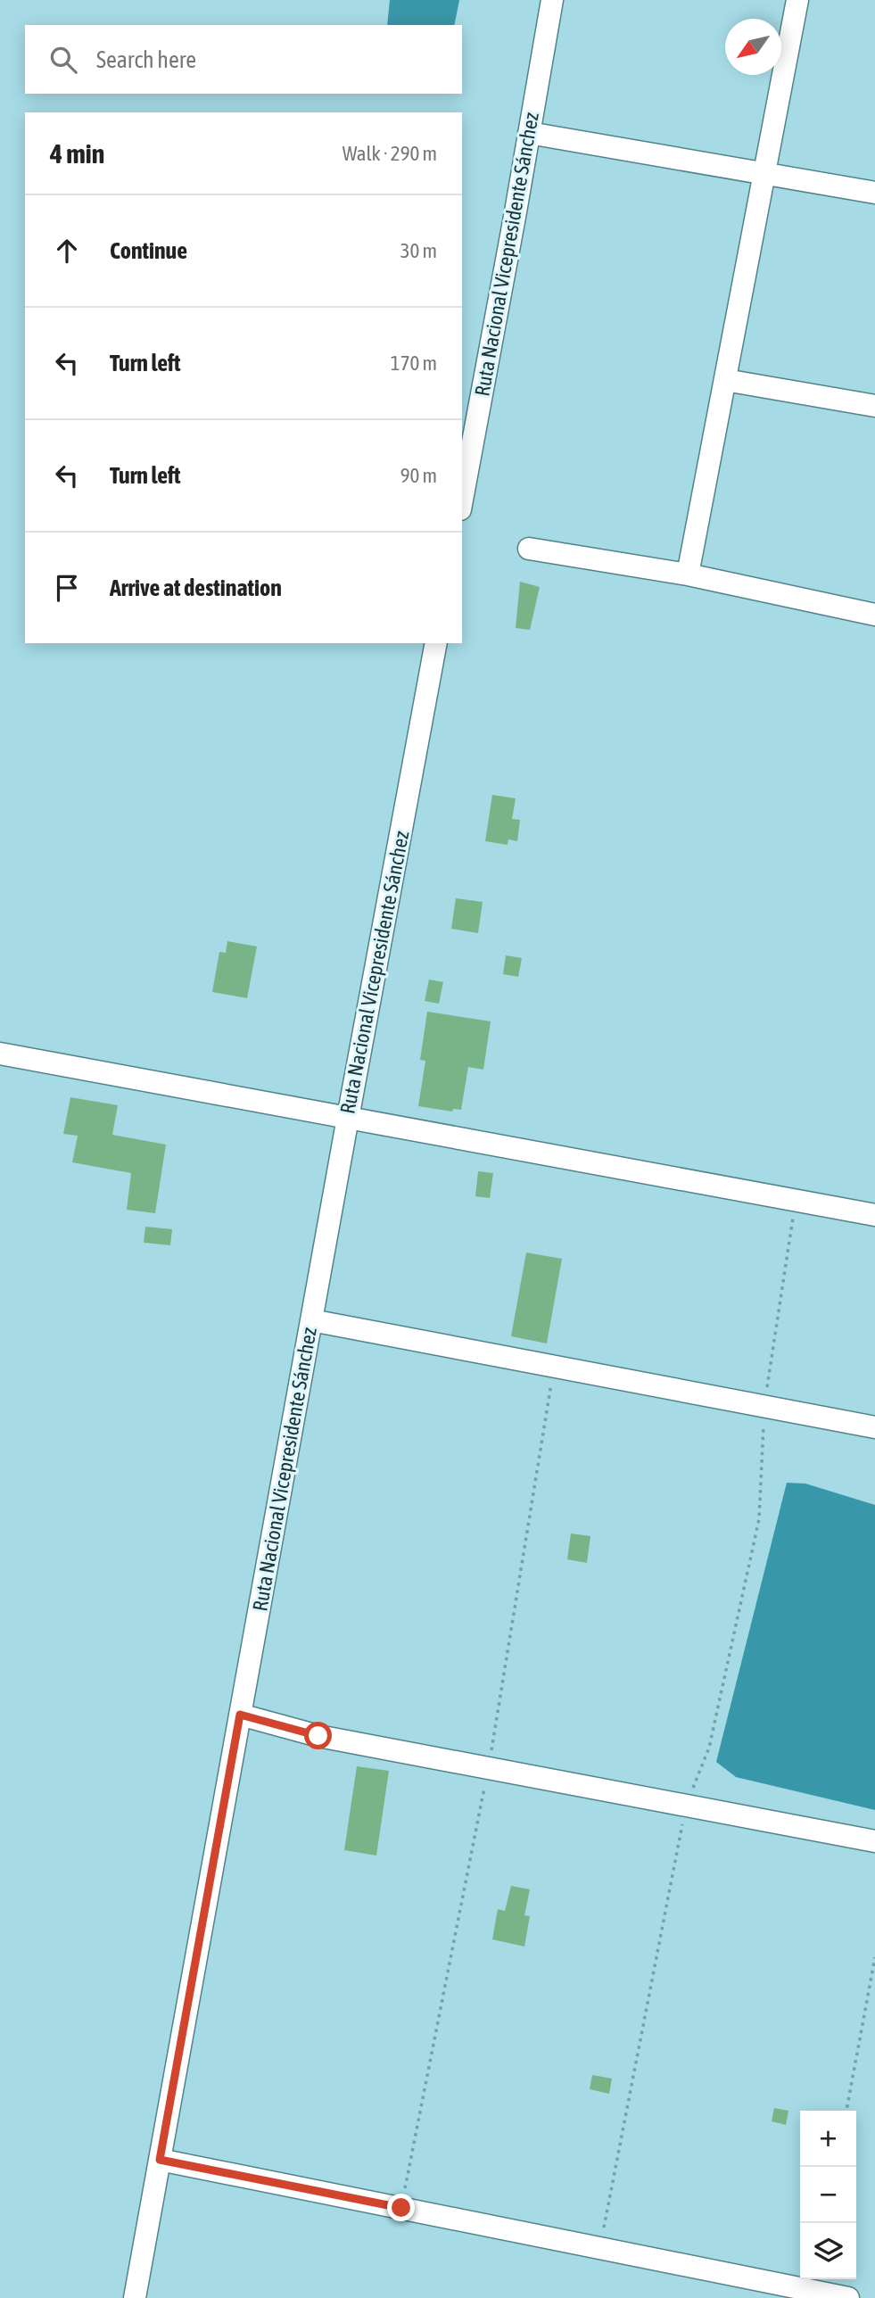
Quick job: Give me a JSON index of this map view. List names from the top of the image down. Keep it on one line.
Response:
{"streets":{"street":["Ruta Nacional Vicepresidente Sánchez"]},"north":"bottom left","page":{"search":"Search here","heading":["4 min","Walk · 290 m"],"list":[["Continue","30 m"],["Turn left","170 m"],["Turn left","90 m"],"Arrive at destination"],"map_buttons":["+","−"]}}
